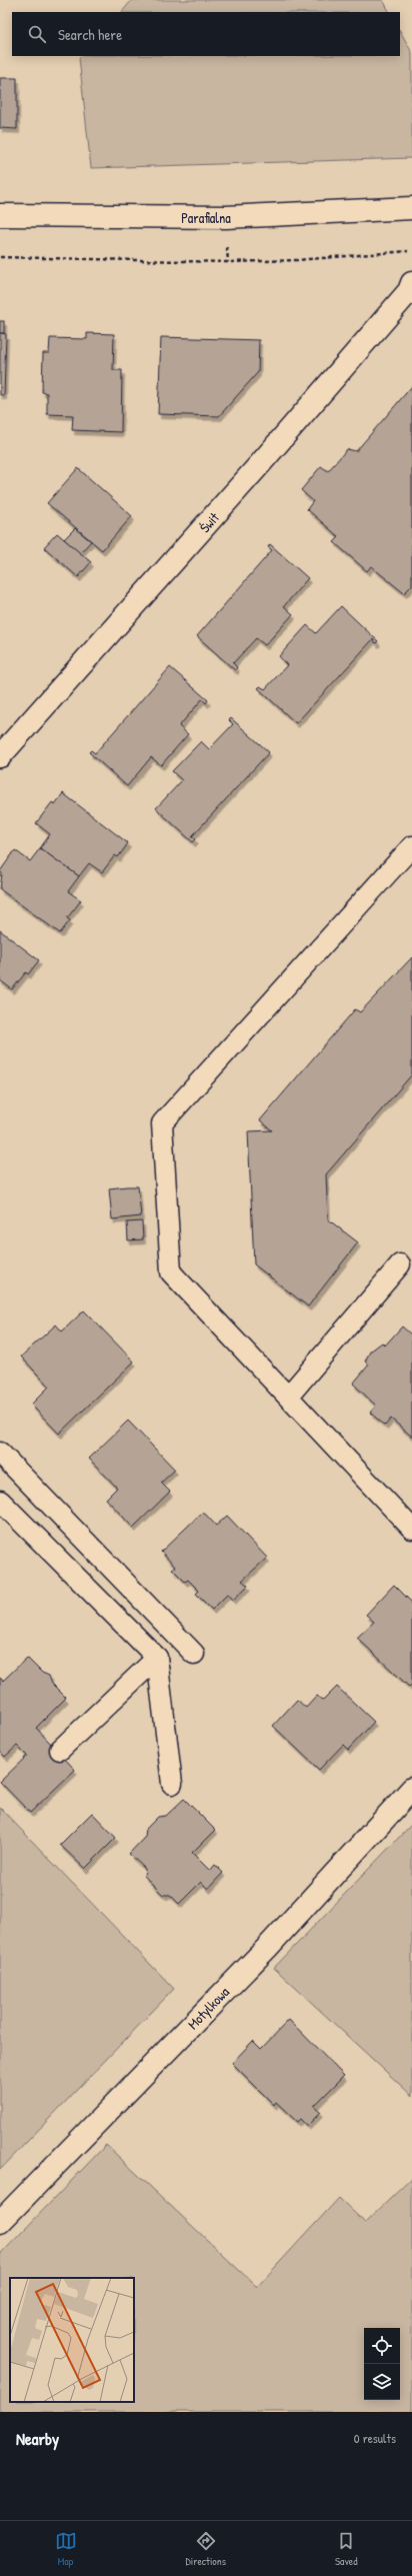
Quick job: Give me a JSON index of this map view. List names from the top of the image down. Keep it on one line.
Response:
{"streets":{"street":["Parafialna","Świt","Motylkowa"]},"page":{"search":"Search here","heading":["Nearby","0 results"],"nav":["Map","Directions","Saved"]}}
